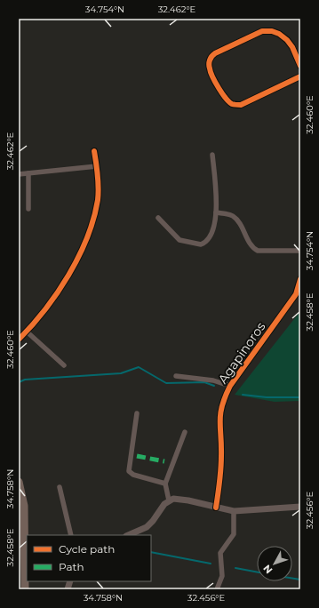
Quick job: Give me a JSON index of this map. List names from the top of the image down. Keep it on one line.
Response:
{"streets":{"street":["Agapinoros"]},"legend":["Cycle path","Path"],"north":"bottom left","coordinates":["34.754°N","32.462°E","32.460°E","32.458°E","34.758°N","32.456°E"]}
